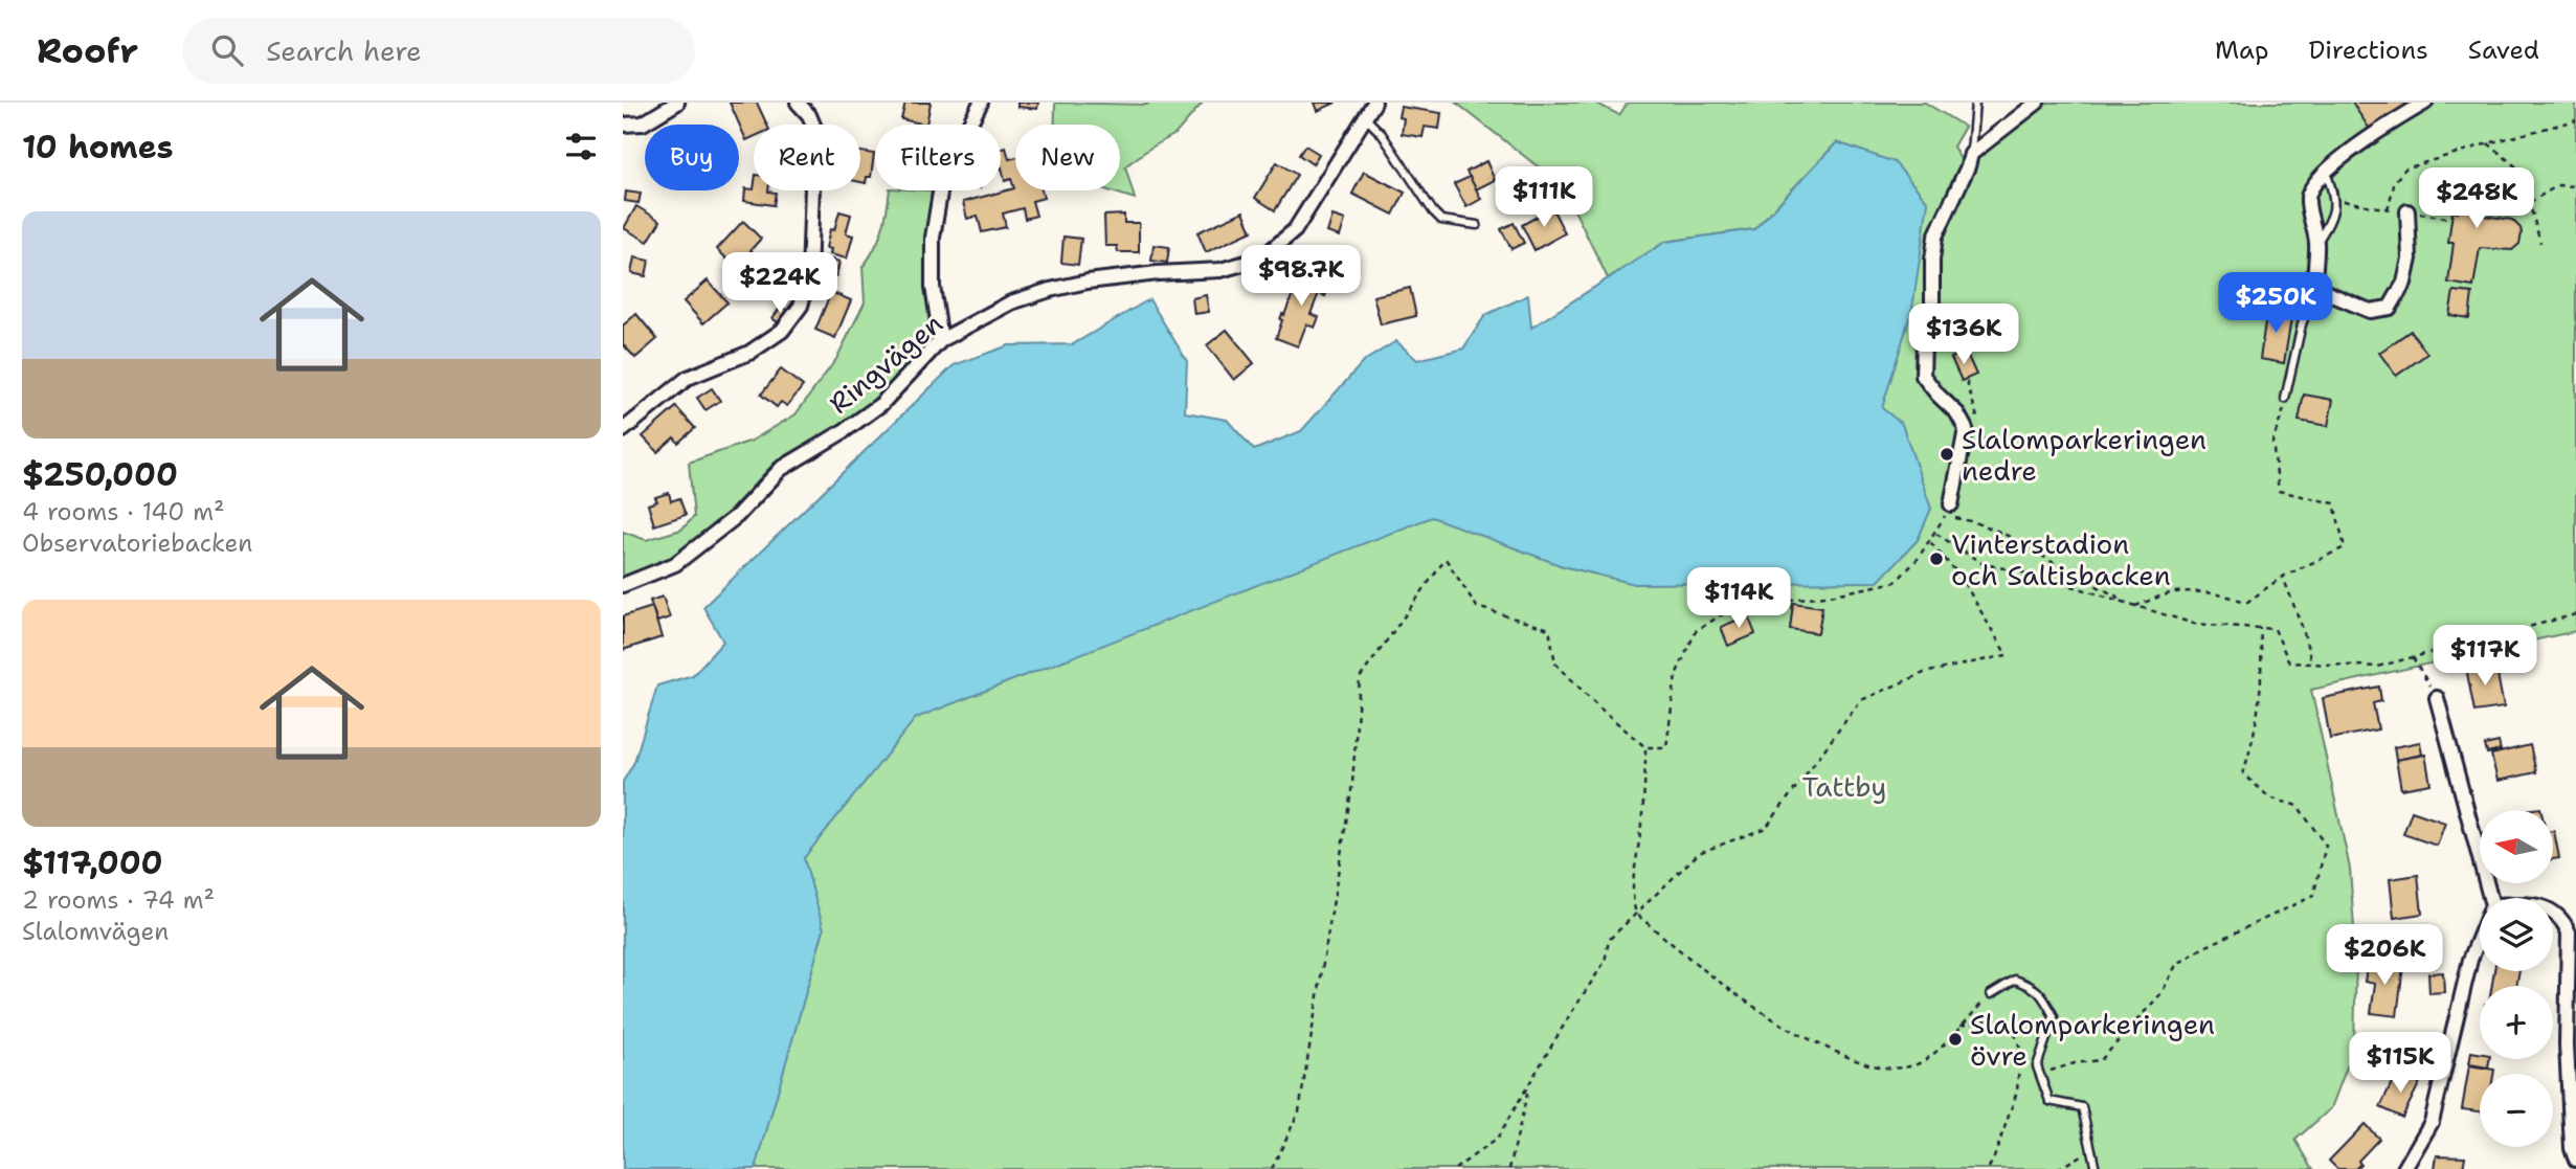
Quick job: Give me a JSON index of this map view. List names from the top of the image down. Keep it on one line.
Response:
{"streets":{"street":["Ringvägen"]},"parks":["Tattby"],"places":["Slalomparkeringen nedre","Vinterstadion och Saltisbacken","Slalomparkeringen övre"],"north":"left","page":{"header":"Roofr","search":"Search here","nav":["Map","Directions","Saved"],"heading":"10 homes","chip":["Buy","Rent","Filters","New"],"price":["$111K","$248K","$98.7K","$224K","$250K","$136K","$114K","$117K","$206K","$115K"],"list":[{"name":"$250,000","note":"4 rooms · 140 m² · Observatoriebacken"},{"name":"$117,000","note":"2 rooms · 74 m² · Slalomvägen"}],"map_buttons":["+","−"]}}
